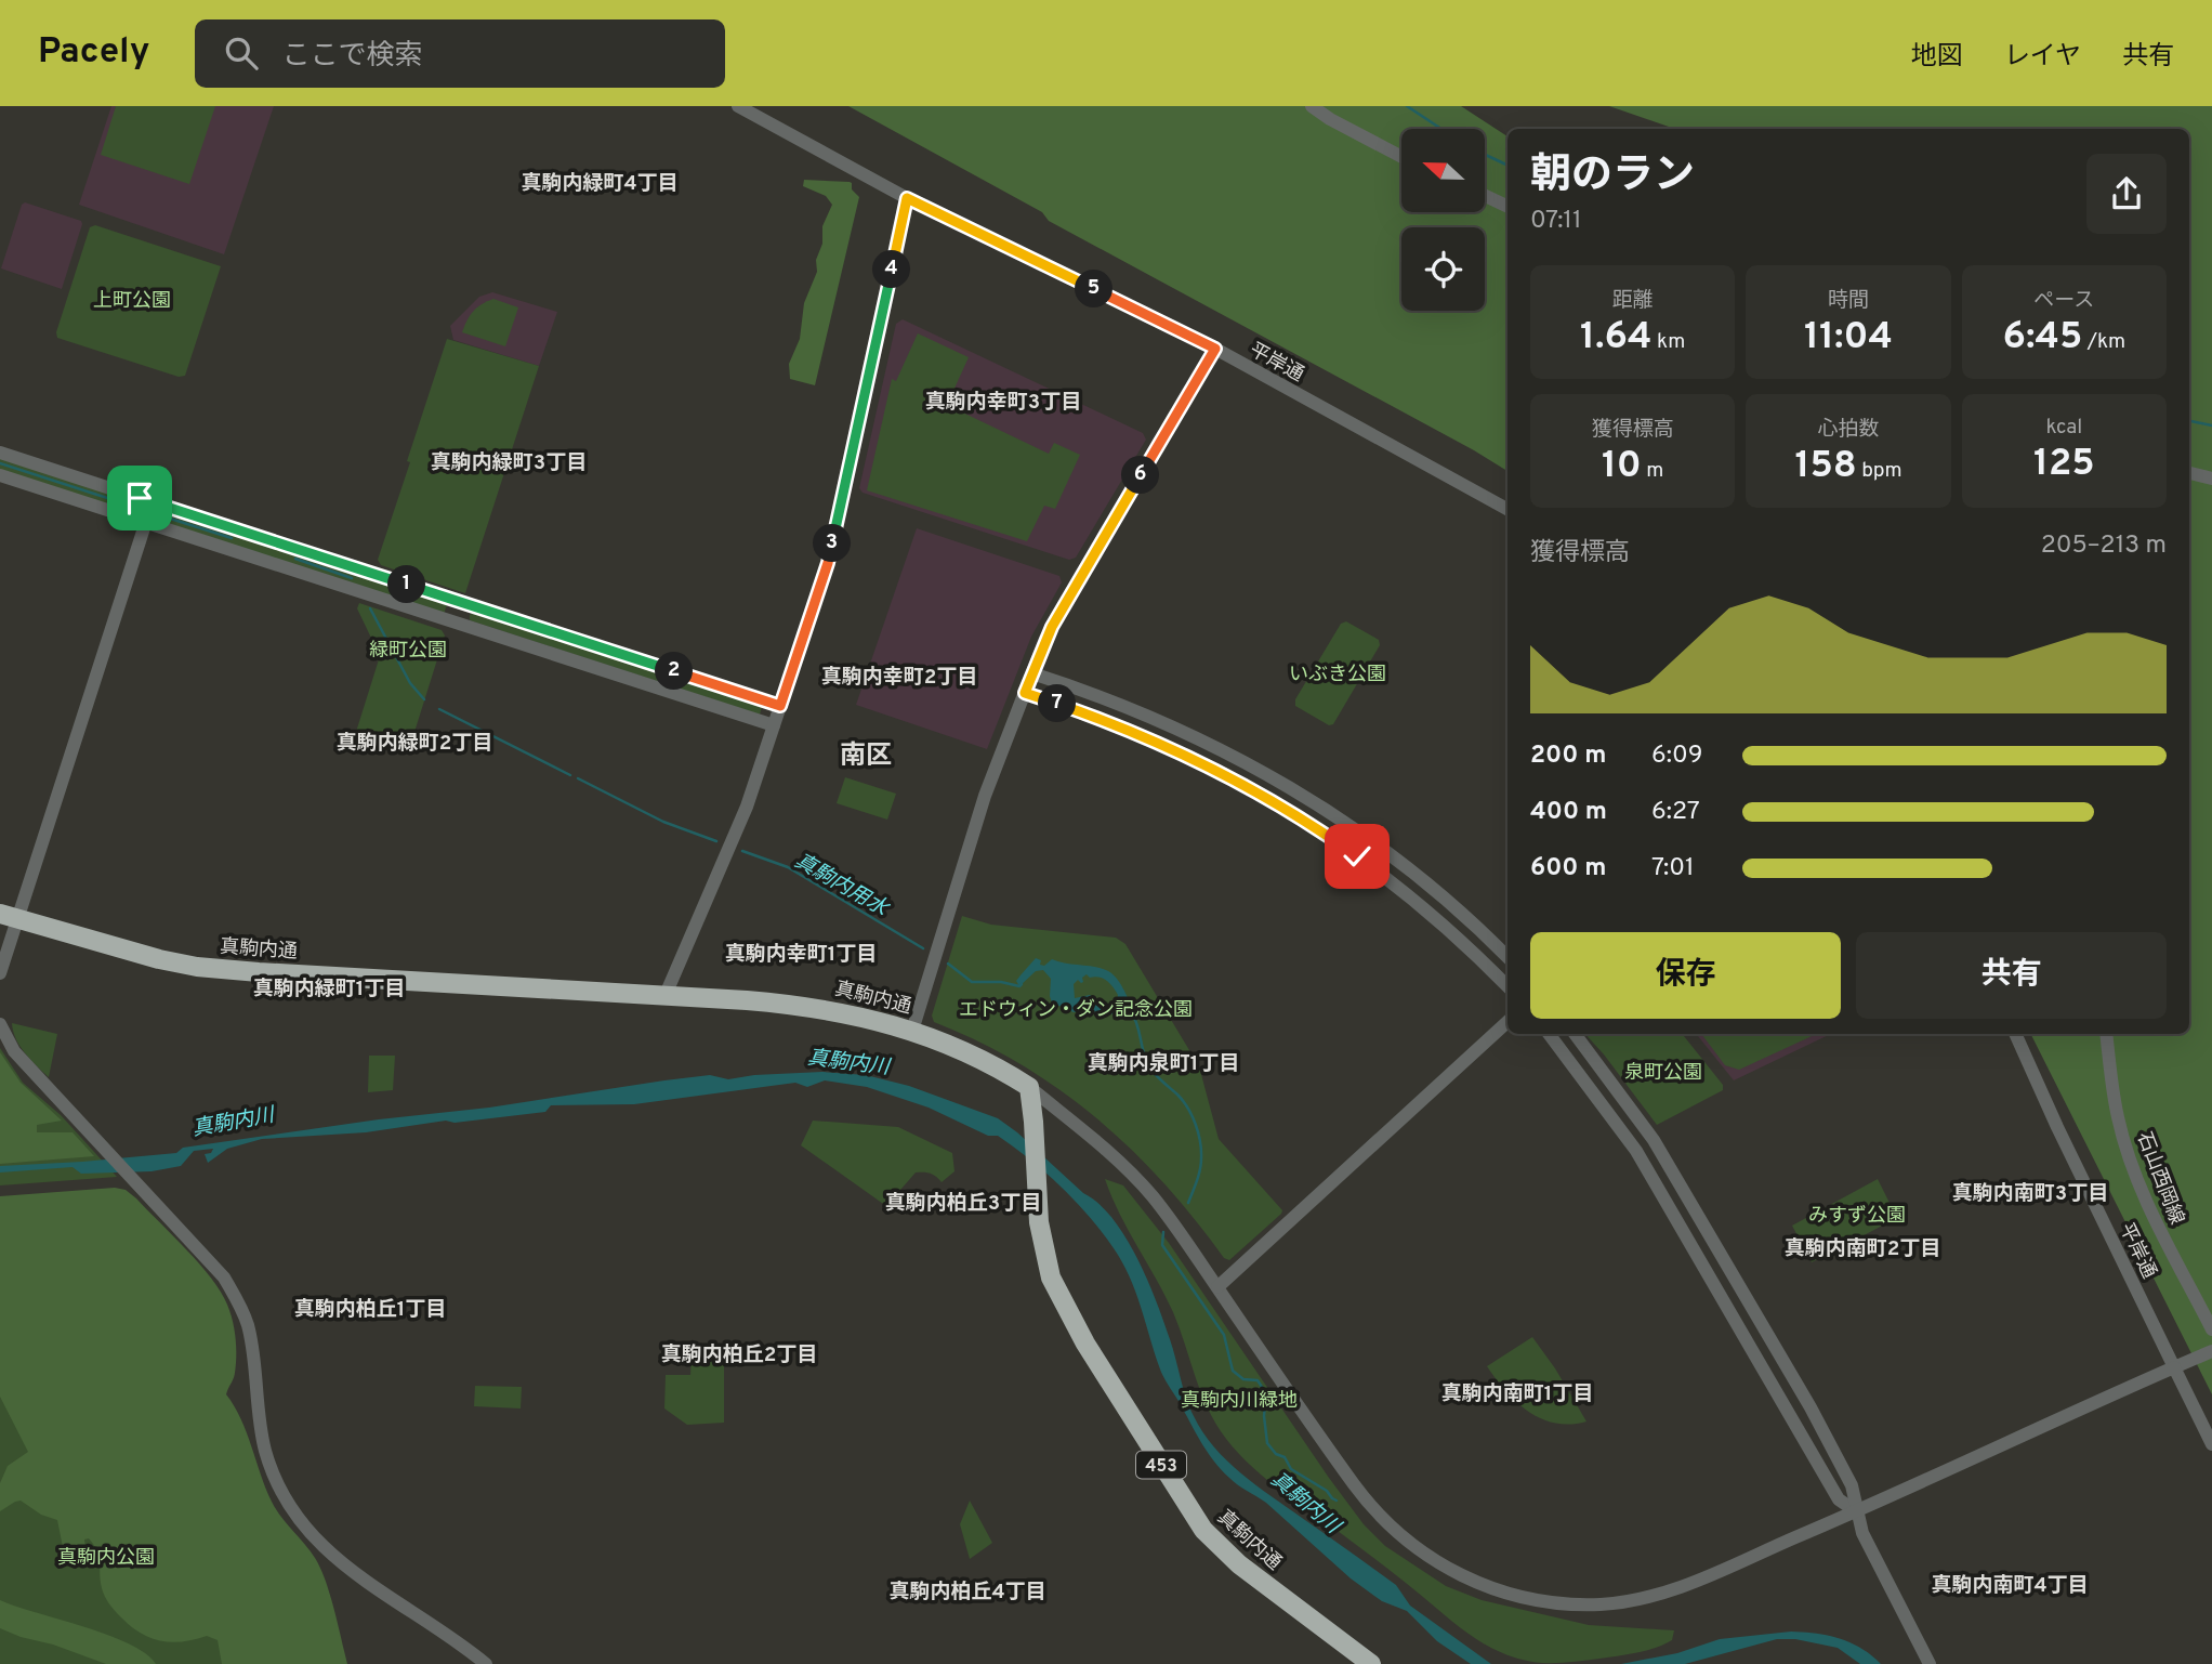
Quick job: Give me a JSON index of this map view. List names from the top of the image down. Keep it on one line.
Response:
{"streets":{"highway":["真駒内通","453"],"street":["平岸通","石山西岡線"]},"districts":["真駒内緑町4丁目","真駒内幸町3丁目","真駒内緑町3丁目","真駒内幸町2丁目","真駒内緑町2丁目","南区","真駒内幸町1丁目","真駒内緑町1丁目","真駒内泉町1丁目","真駒内南町3丁目","真駒内柏丘3丁目","真駒内南町2丁目","真駒内柏丘1丁目","真駒内柏丘2丁目","真駒内南町1丁目","真駒内南町4丁目","真駒内柏丘4丁目"],"water":["真駒内用水","真駒内川"],"parks":["上町公園","緑町公園","いぶき公園","エドウィン・ダン記念公園","泉町公園","みすず公園","真駒内川緑地","真駒内公園"],"north":"left","page":{"header":"Pacely","search":"ここで検索","nav":["地図","レイヤ","共有"],"heading":["朝のラン","07:11"],"pins":["4","5","6","3","1","2","7"],"stats":[["距離","1.64 km"],["時間","11:04"],["ペース","6:45 /km"],["獲得標高","10 m"],["心拍数","158 bpm"],["kcal","125"]],"chart":["獲得標高","205–213 m"],"list":[{"name":"200 m","note":"6:09"},{"name":"400 m","note":"6:27"},{"name":"600 m","note":"7:01"}],"buttons":["保存","共有"]}}
